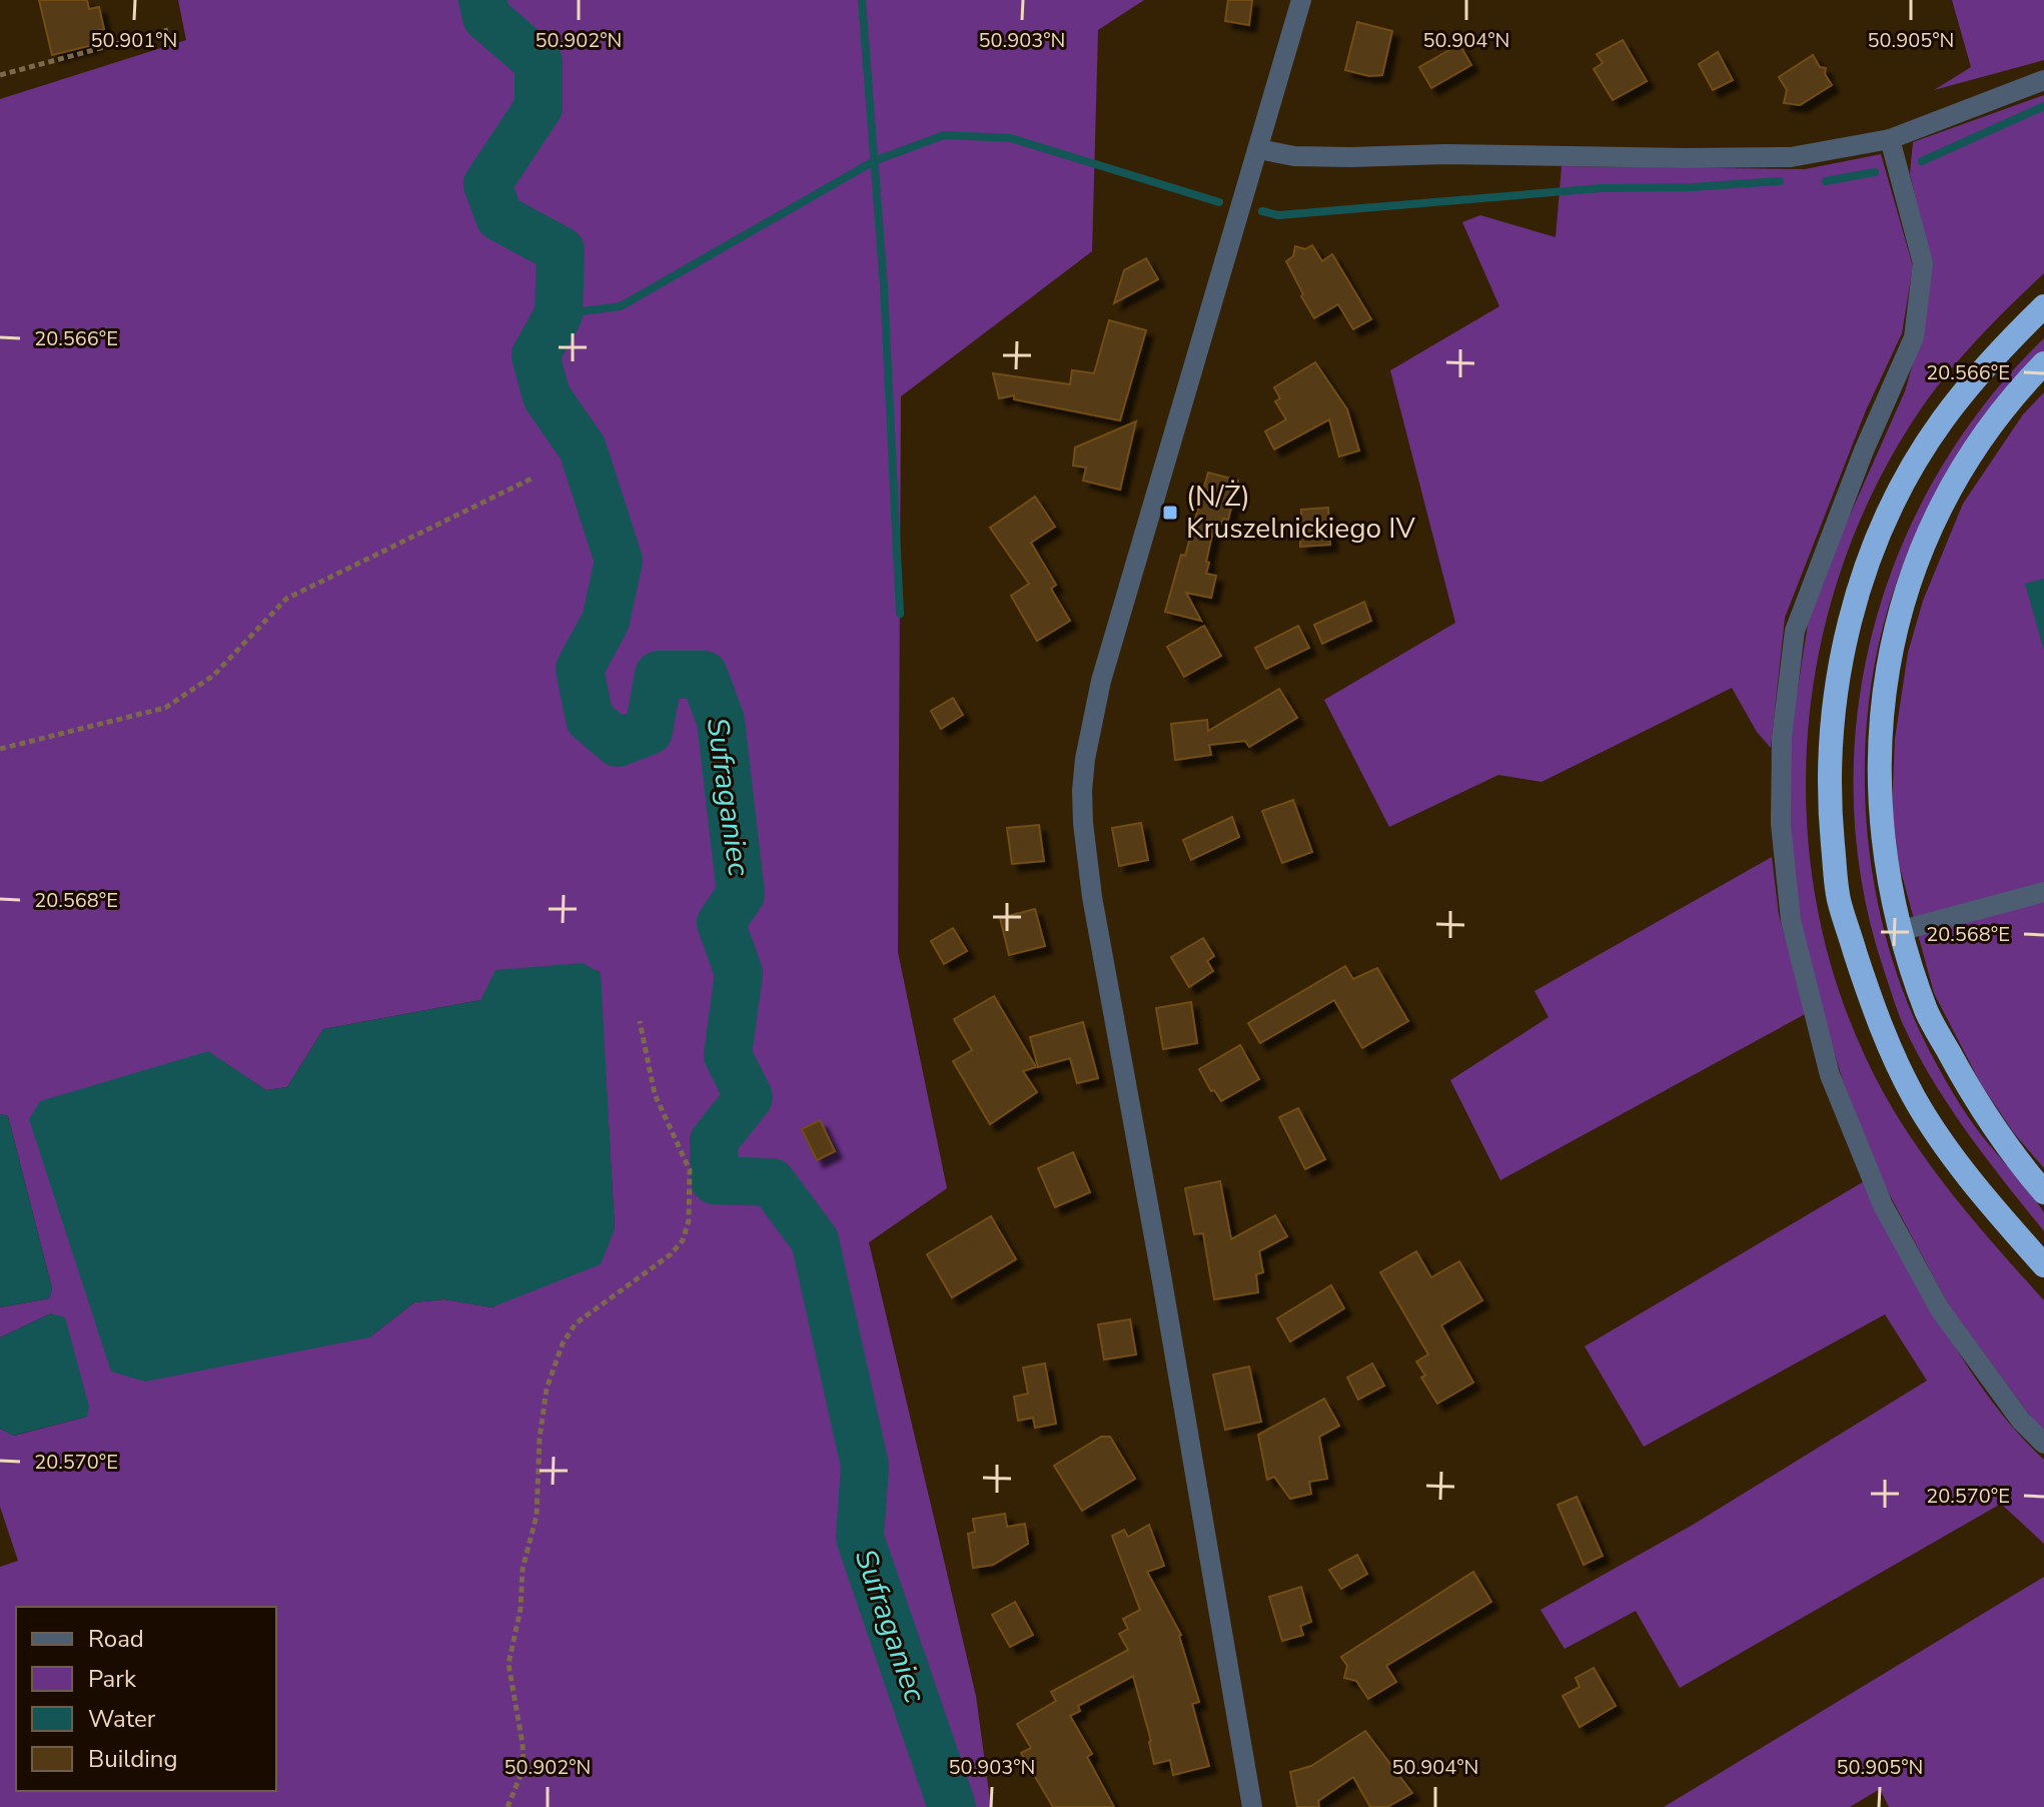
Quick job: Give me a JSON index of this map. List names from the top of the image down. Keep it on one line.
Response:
{"water":["Sufraganiec"],"places":{"transit":["(N/Ż) Kruszelnickiego IV"]},"legend":["Road","Park","Water","Building"],"coordinates":["50.901°N","50.902°N","50.903°N","50.904°N","50.905°N","20.566°E","20.568°E","20.570°E"]}
